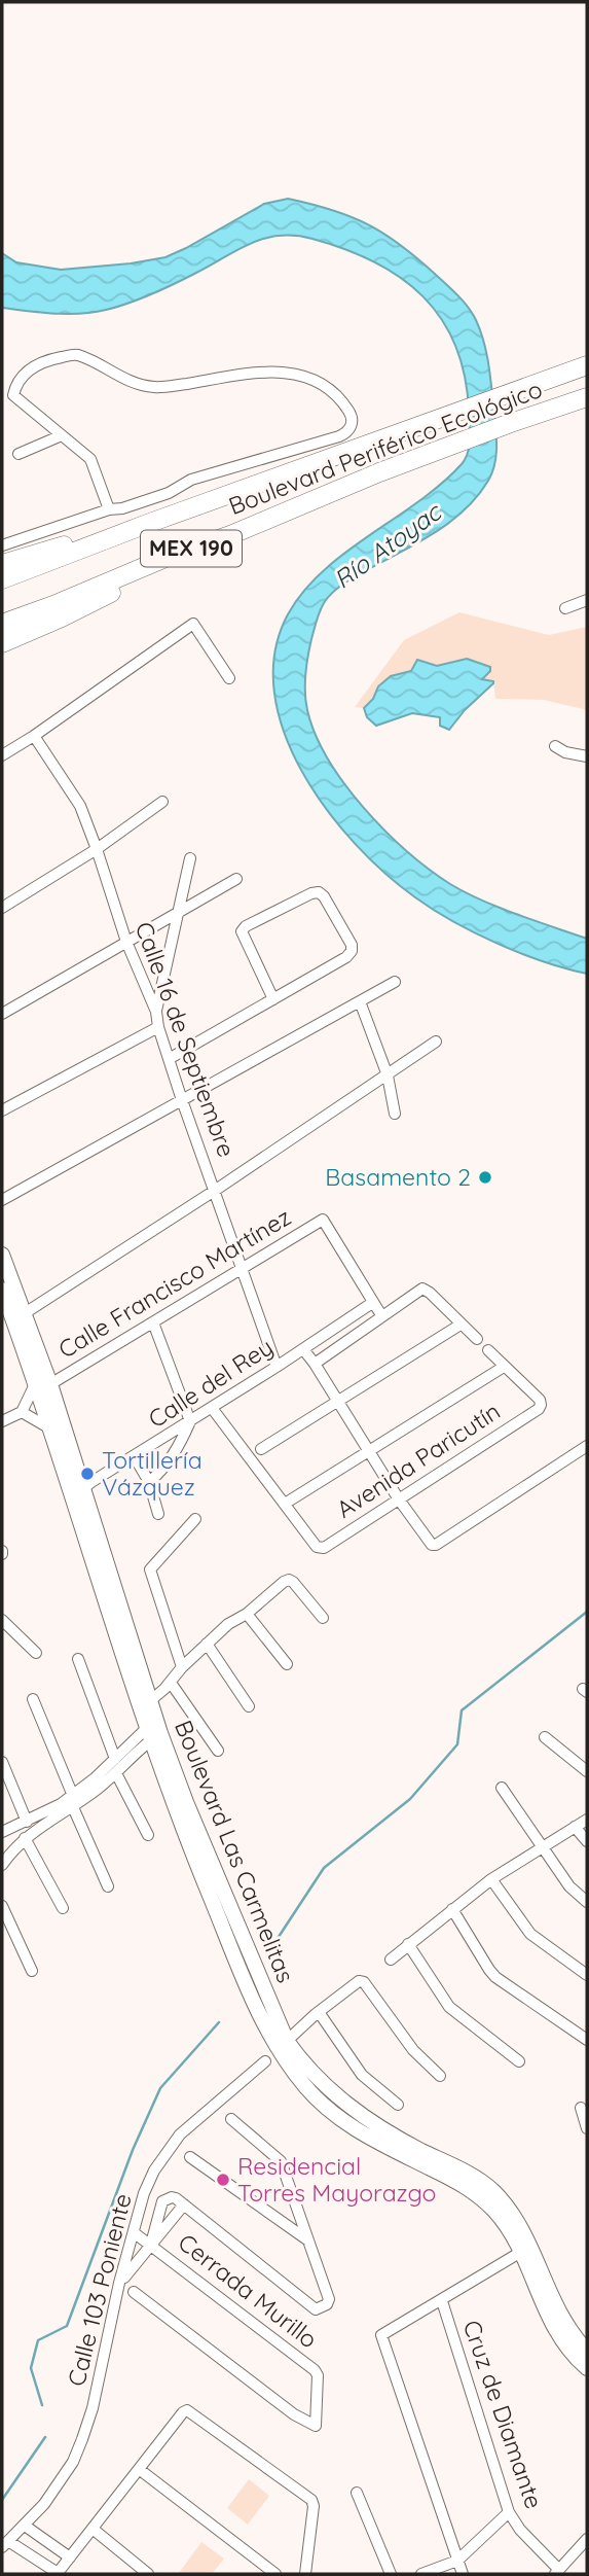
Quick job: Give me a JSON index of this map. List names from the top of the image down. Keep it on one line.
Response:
{"streets":{"highway":["Boulevard Periférico Ecológico","MEX 190"],"main road":["Boulevard Las Carmelitas"],"street":["Calle 16 de Septiembre","Calle Francisco Martínez","Calle del Rey","Avenida Paricutín","Calle 103 Poniente","Cerrada Murillo","Cruz de Diamante"]},"crossings":[["Calle 16 de Septiembre","Calle Francisco Martínez"],["Calle 16 de Septiembre","Calle del Rey"],["Calle Francisco Martínez","Calle del Rey"],["Calle Francisco Martínez","Boulevard Las Carmelitas"],["Calle del Rey","Boulevard Las Carmelitas"],["Calle 103 Poniente","Cerrada Murillo"]],"water":["Río Atoyac"],"places":["Basamento 2","Tortillería Vázquez","Residencial Torres Mayorazgo"]}
